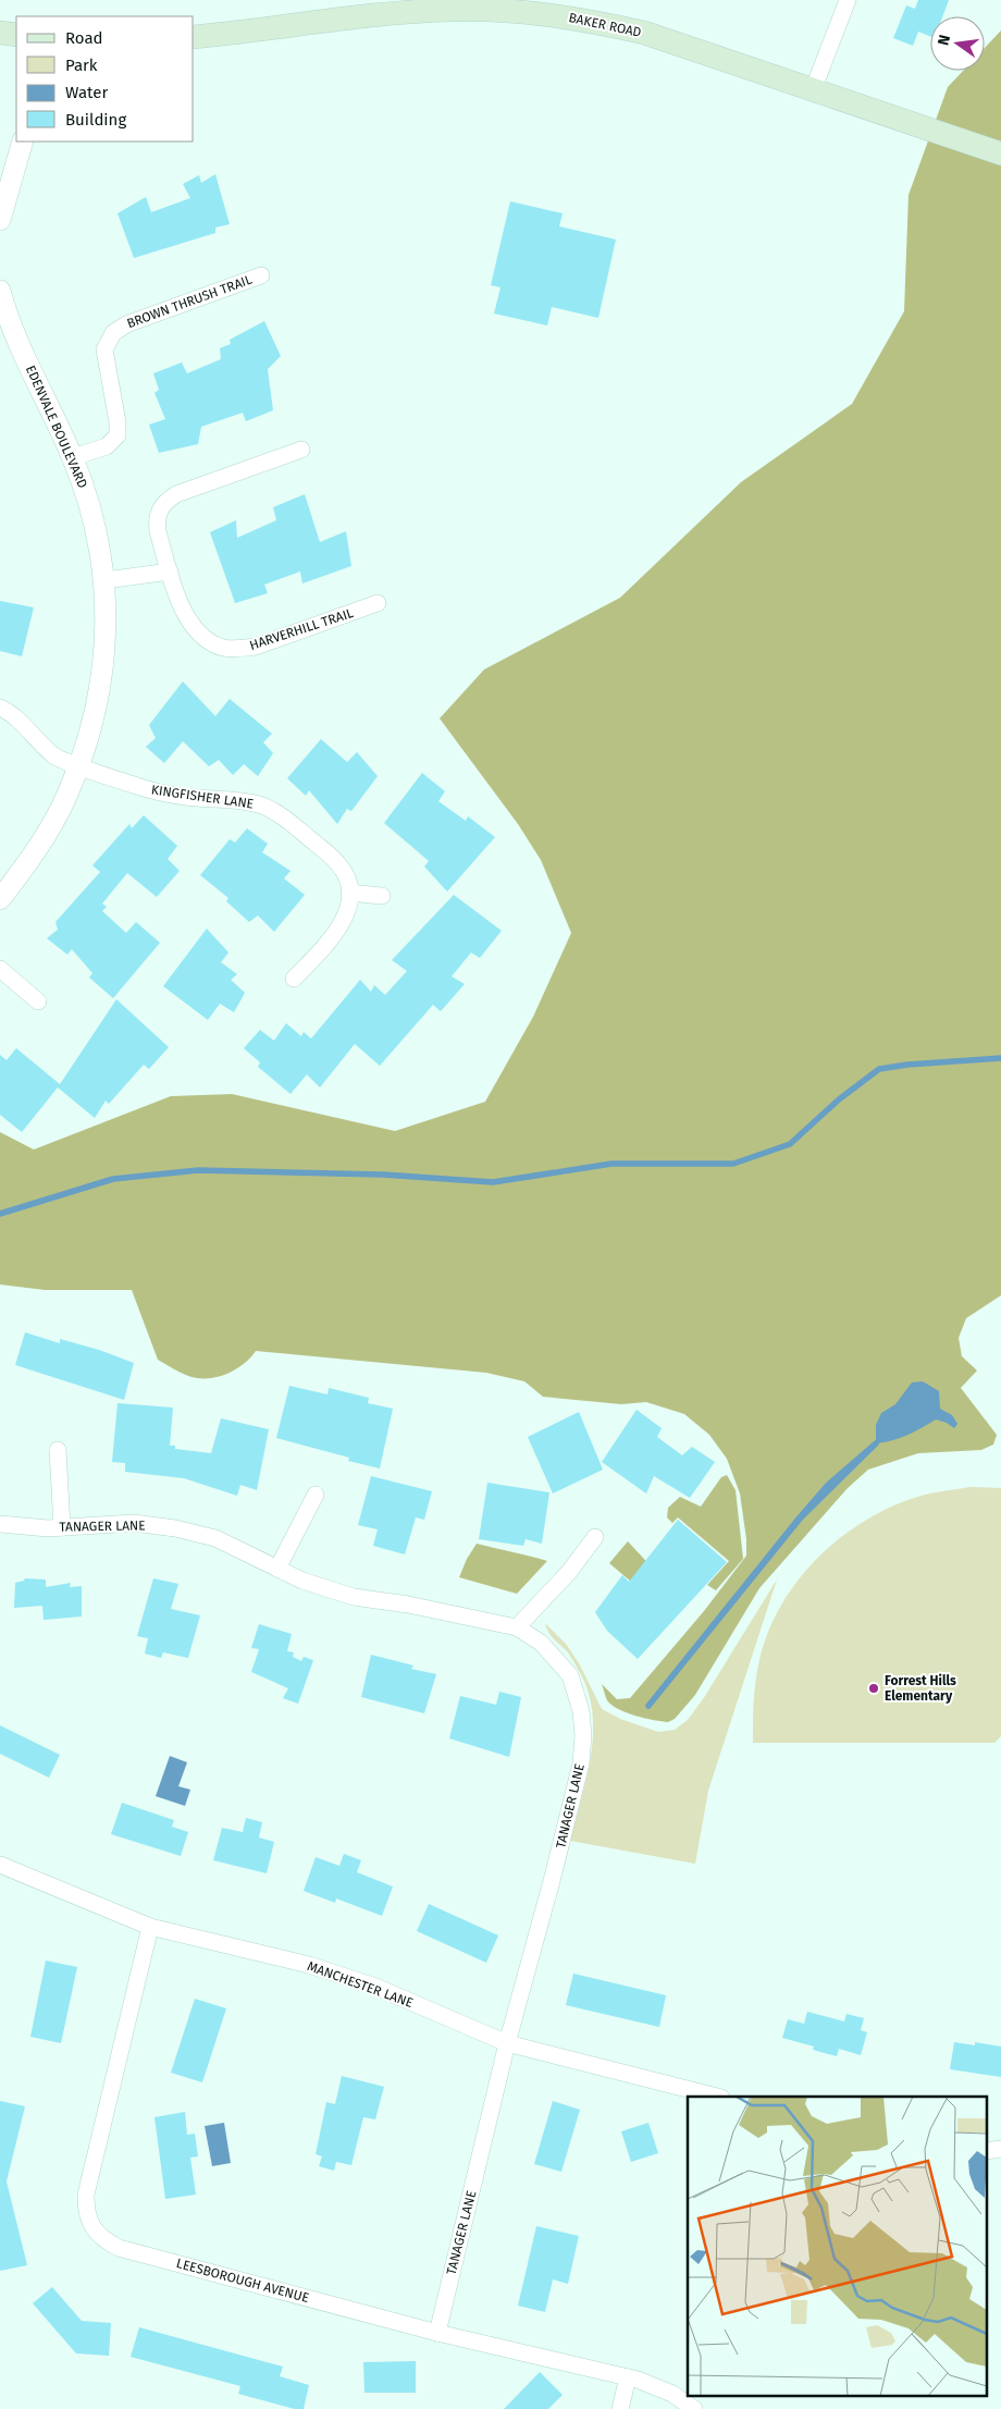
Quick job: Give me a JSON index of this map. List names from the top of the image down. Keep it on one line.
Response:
{"streets":{"main road":["BAKER ROAD"],"street":["BROWN THRUSH TRAIL","EDENVALE BOULEVARD","HARVERHILL TRAIL","KINGFISHER LANE","TANAGER LANE","MANCHESTER LANE","LEESBOROUGH AVENUE"]},"crossings":[["BROWN THRUSH TRAIL","EDENVALE BOULEVARD"],["EDENVALE BOULEVARD","KINGFISHER LANE"],["TANAGER LANE","MANCHESTER LANE"],["TANAGER LANE","LEESBOROUGH AVENUE"],["MANCHESTER LANE","LEESBOROUGH AVENUE"]],"places":["Forrest Hills Elementary"],"legend":["Road","Park","Water","Building"],"north":"left"}
